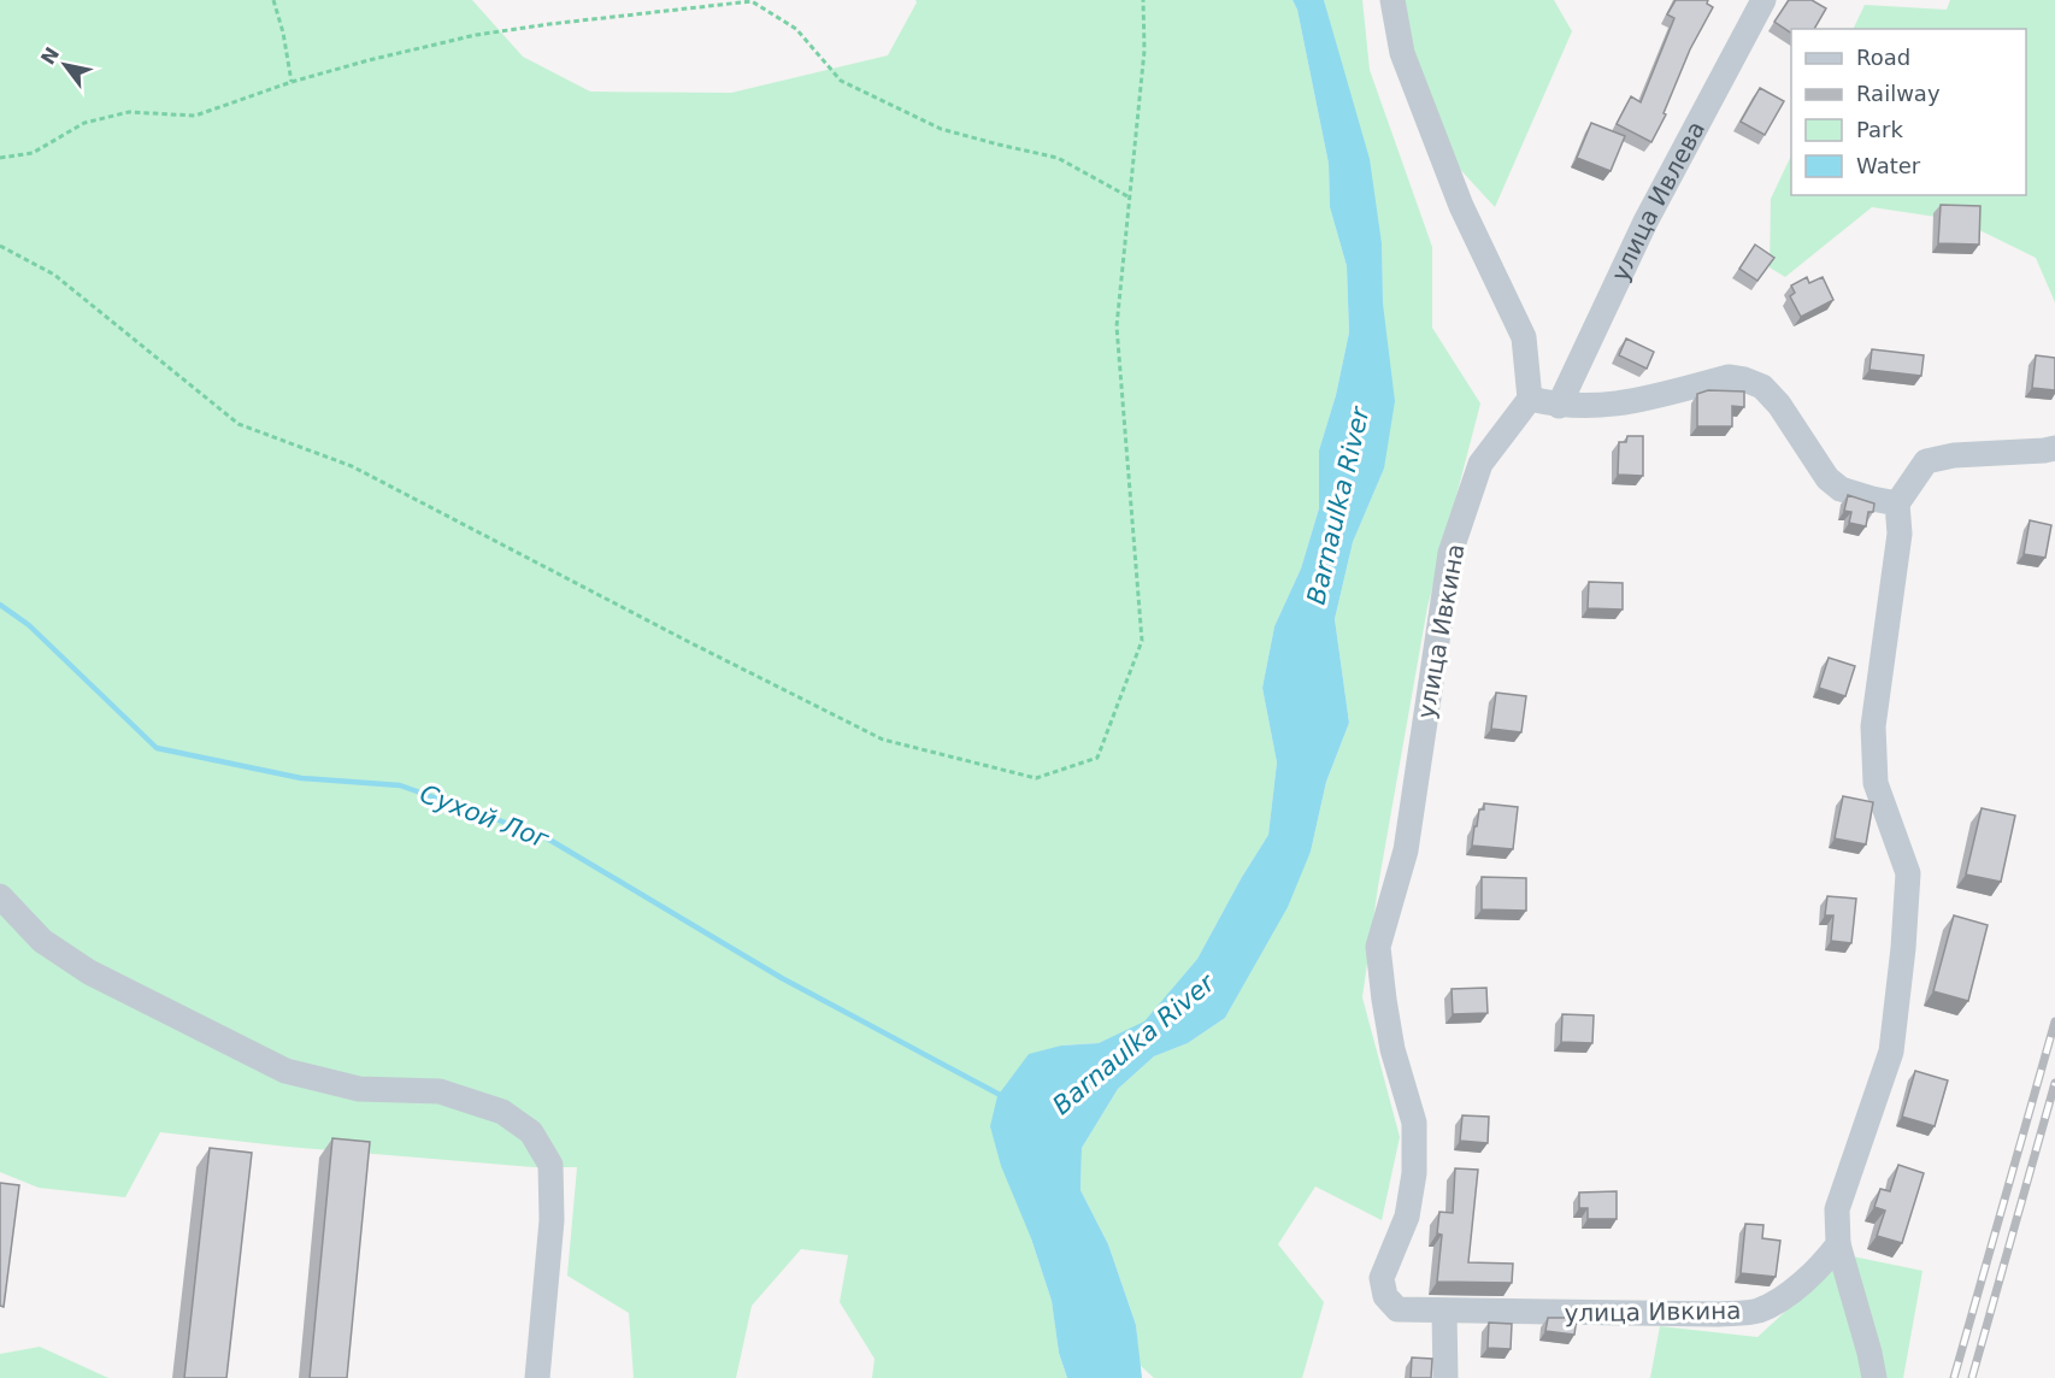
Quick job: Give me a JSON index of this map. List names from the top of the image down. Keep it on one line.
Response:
{"streets":{"street":["улица Ивлева","улица Ивкина"]},"water":["Barnaulka River","Сухой Лог"],"legend":["Road","Railway","Park","Water"],"north":"top left"}
